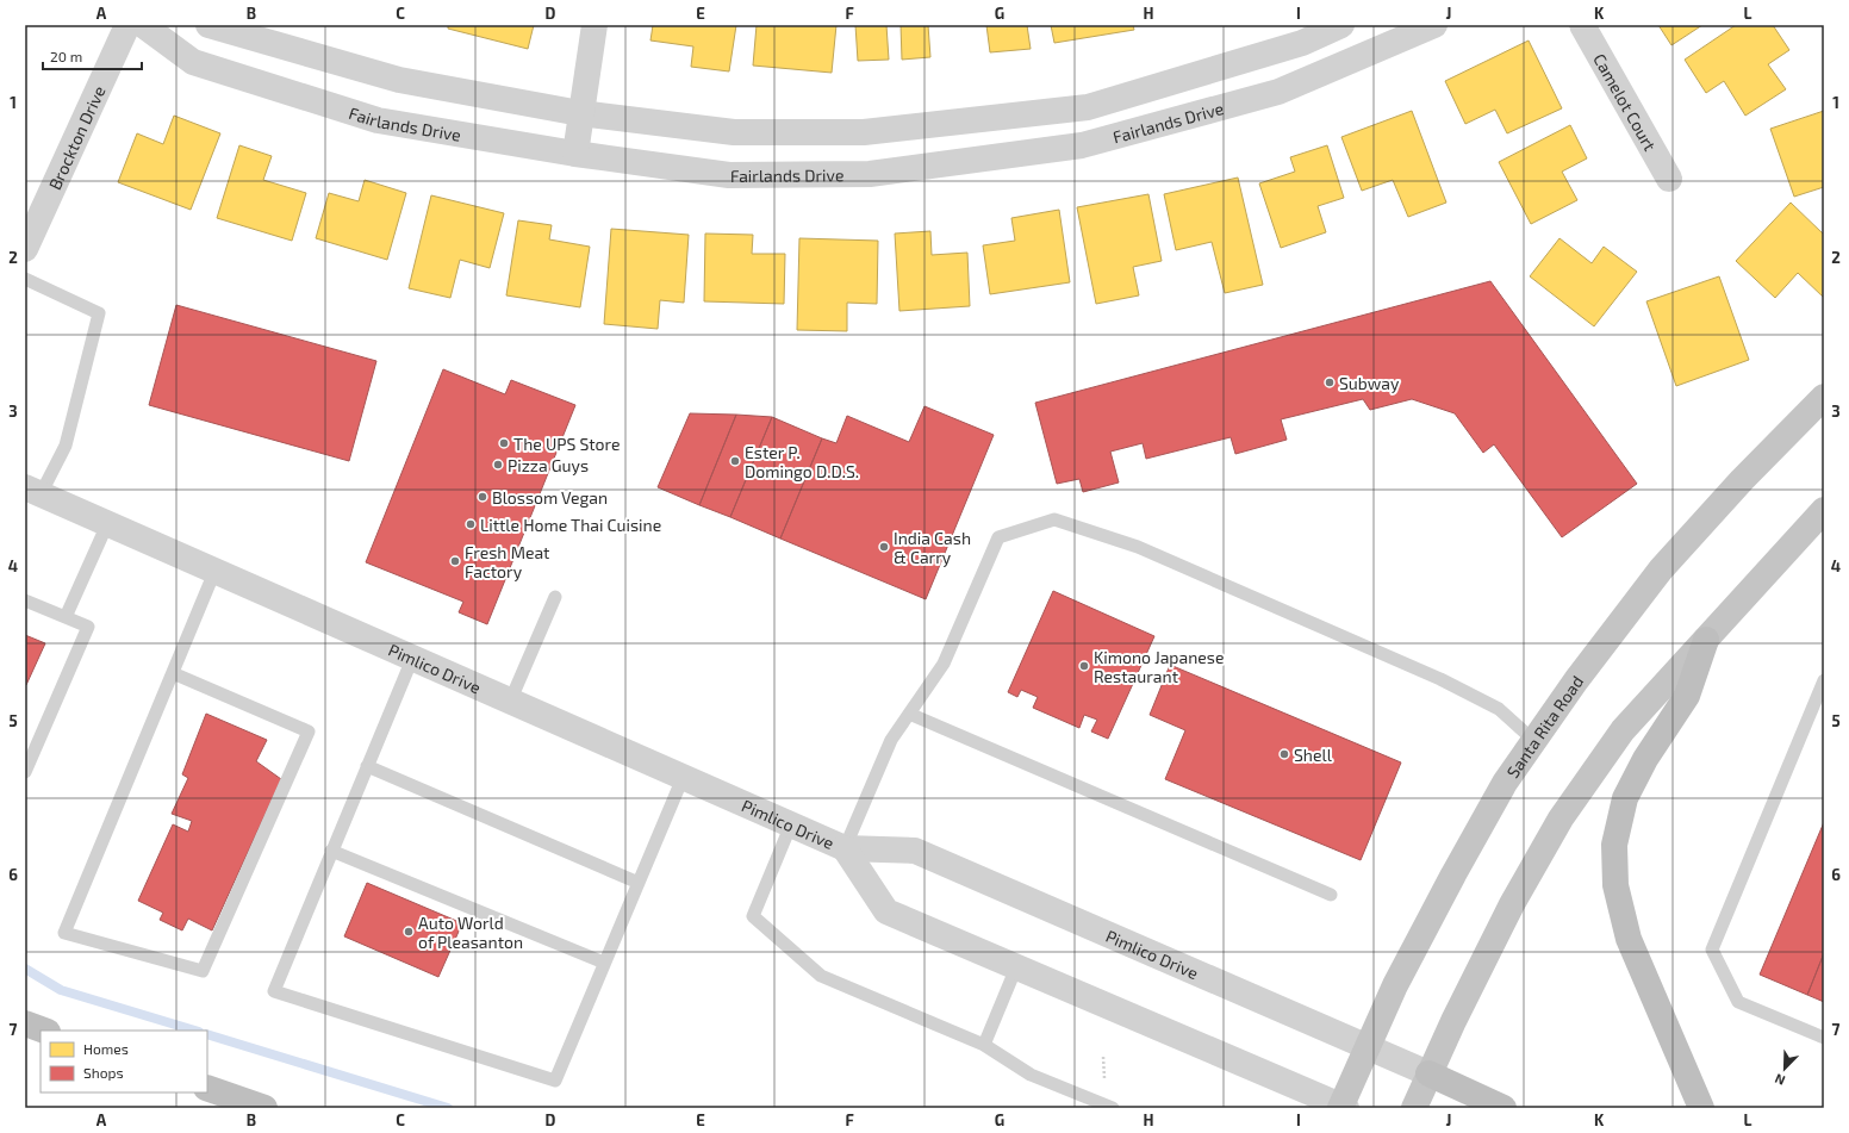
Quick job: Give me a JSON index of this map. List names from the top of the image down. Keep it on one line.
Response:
{"streets":{"main road":["Santa Rita Road"],"street":["Camelot Court","Fairlands Drive","Brockton Drive","Pimlico Drive"]},"crossings":[["Pimlico Drive","Santa Rita Road"]],"places":["Subway","The UPS Store","Ester P. Domingo D.D.S.","Pizza Guys","Blossom Vegan","Little Home Thai Cuisine","India Cash & Carry","Fresh Meat Factory","Kimono Japanese Restaurant","Shell","Auto World of Pleasanton"],"legend":["Homes","Shops"],"scale_bar":"20 m","north":"bottom left","grid":{"columns":["A","B","C","D","E","F","G","H","I","J","K","L"],"rows":["1","2","3","4","5","6","7"]}}
